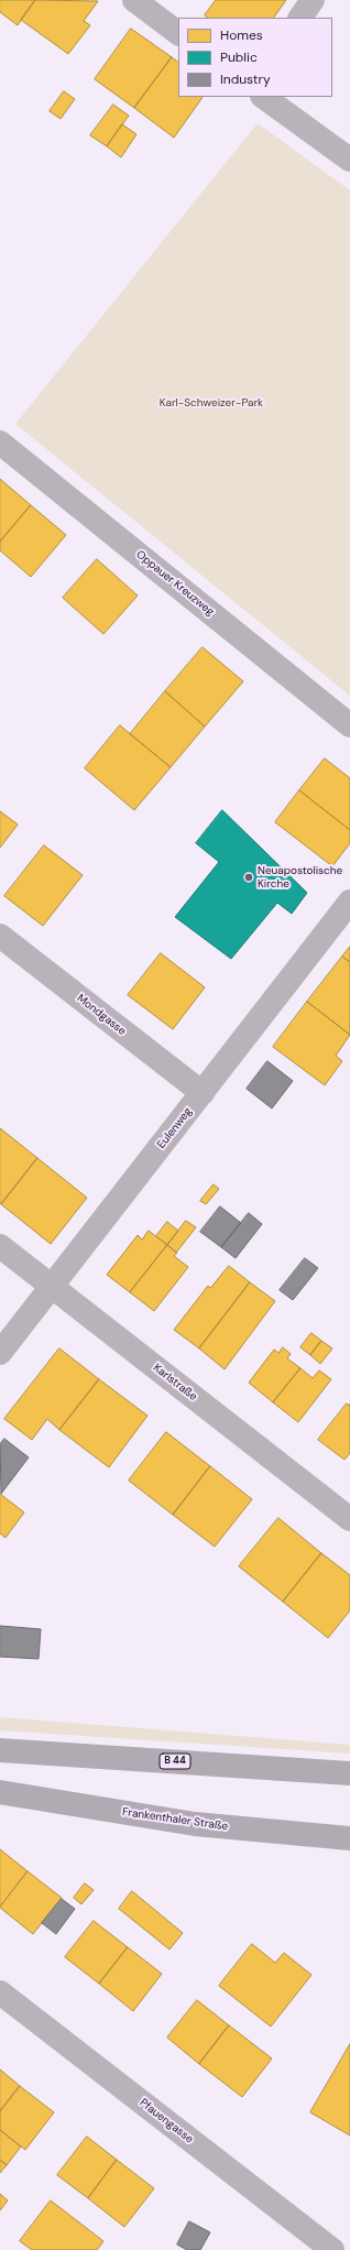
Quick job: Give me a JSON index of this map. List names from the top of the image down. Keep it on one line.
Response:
{"streets":{"main road":["B 44","Frankenthaler Straße"],"street":["Oppauer Kreuzweg","Mondgasse","Eulenweg","Karlstraße","Pfauengasse"]},"crossings":[["Mondgasse","Eulenweg"],["Eulenweg","Karlstraße"]],"parks":["Karl-Schweizer-Park"],"places":["Neuapostolische Kirche"],"legend":["Homes","Public","Industry"]}
